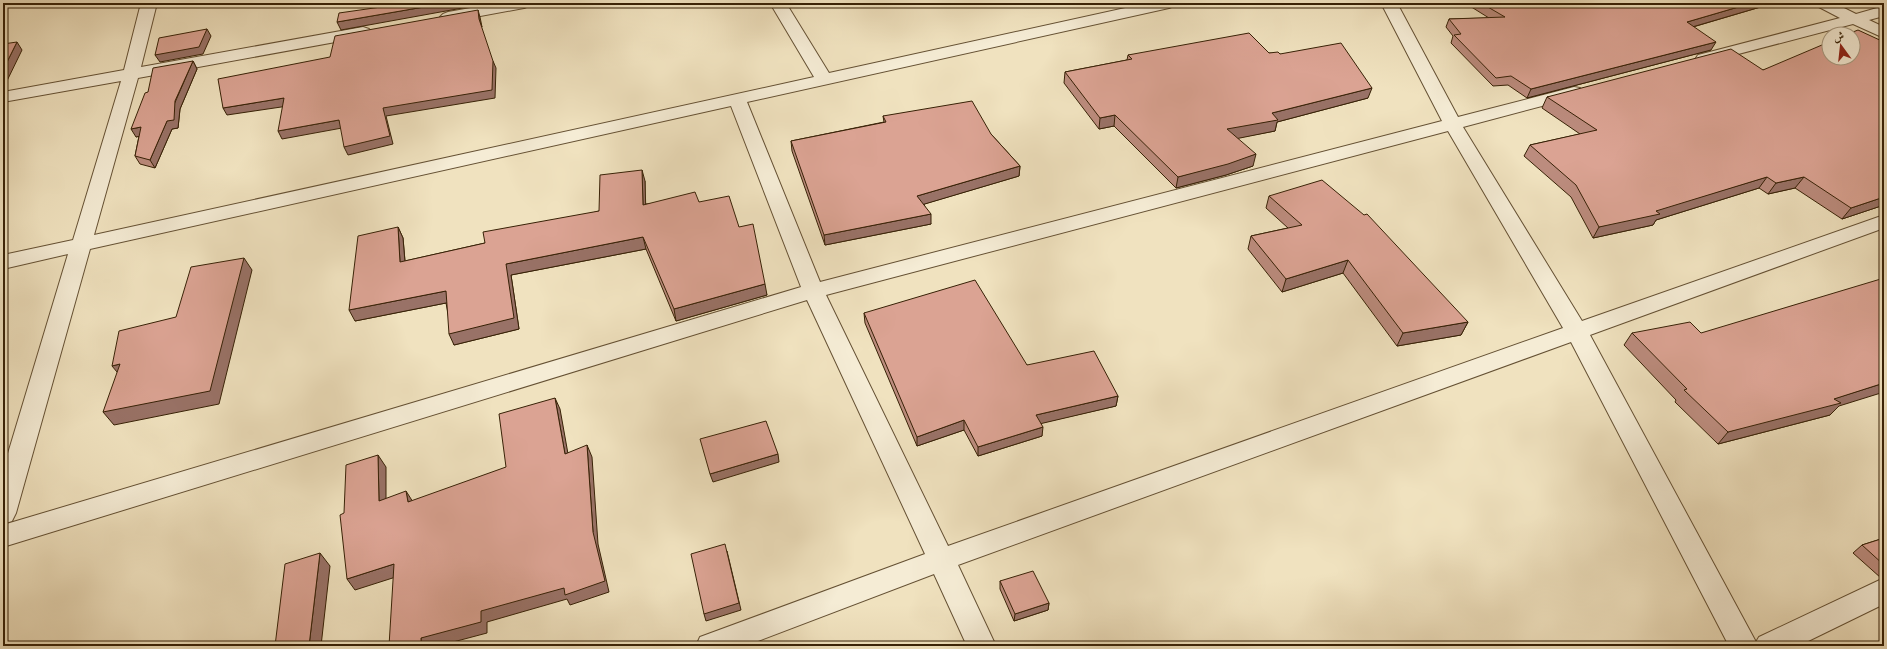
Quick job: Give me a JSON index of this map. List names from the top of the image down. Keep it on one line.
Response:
{"north":"top"}
